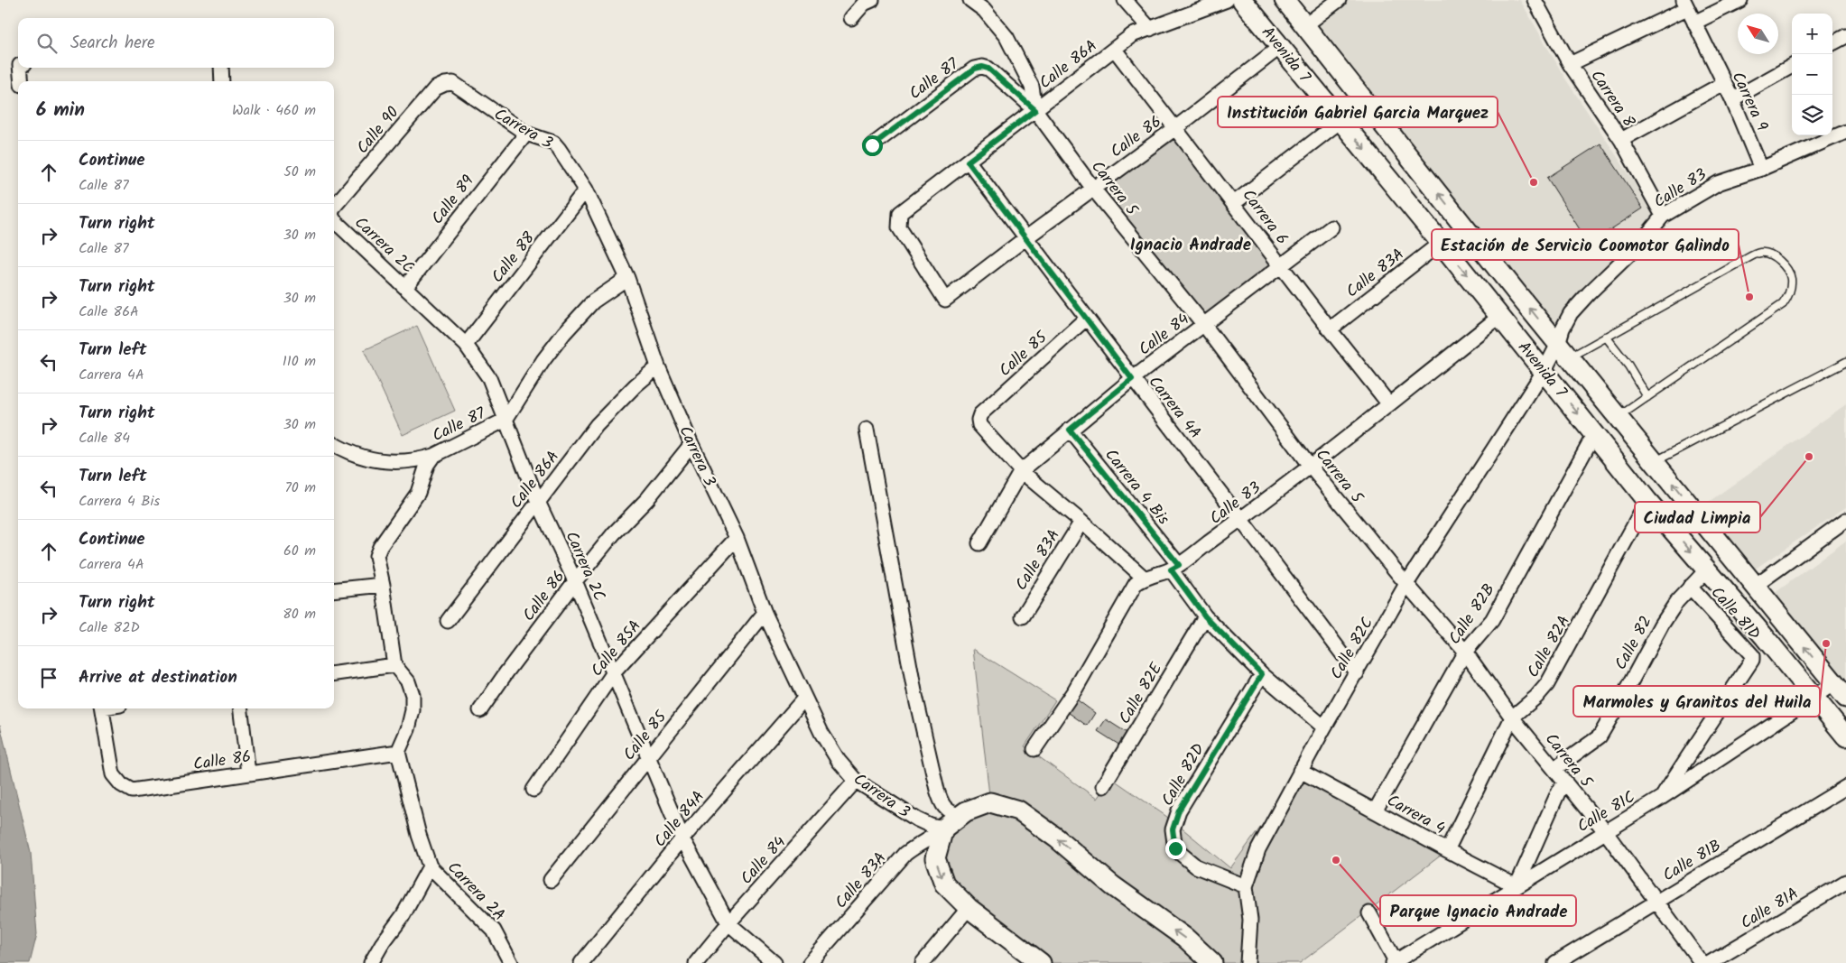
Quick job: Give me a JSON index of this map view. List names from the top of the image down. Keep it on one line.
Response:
{"streets":{"main road":["Avenida 7"],"street":["Calle 86A","Calle 87","Carrera 8","Carrera 9","Carrera 3","Calle 90","Calle 86","Carrera 5","Calle 83","Calle 89","Carrera 6","Carrera 2C","Calle 88","Calle 83A","Calle 84","Calle 85","Carrera 4A","Carrera 4 Bis","Calle 81D","Calle 82B","Calle 82","Calle 82A","Calle 85A","Calle 82C","Calle 82E","Calle 82D","Calle 81C","Carrera 4","Calle 84A","Calle 81B","Carrera 2A","Calle 81A"]},"crossings":[["Avenida 7","Calle 86"],["Avenida 7","Calle 83"],["Avenida 7","Calle 83A"],["Avenida 7","Calle 82B"],["Avenida 7","Calle 82"],["Avenida 7","Calle 82A"],["Avenida 7","Calle 82C"],["Avenida 7","Calle 81C"],["Calle 86A","Calle 87"],["Calle 86A","Carrera 3"],["Calle 86A","Calle 86"],["Calle 86A","Carrera 5"],["Calle 86A","Carrera 6"],["Calle 86A","Carrera 2C"],["Calle 86A","Carrera 4A"],["Calle 87","Carrera 3"],["Calle 87","Carrera 5"],["Calle 87","Carrera 2C"],["Carrera 8","Calle 83"],["Carrera 9","Calle 83"],["Carrera 3","Calle 90"],["Carrera 3","Calle 86"],["Carrera 3","Calle 89"],["Carrera 3","Calle 88"],["Carrera 3","Calle 83A"],["Carrera 3","Calle 84"],["Carrera 3","Calle 85"],["Carrera 3","Calle 85A"],["Carrera 3","Calle 84A"],["Calle 86","Carrera 5"],["Calle 86","Carrera 6"],["Calle 86","Carrera 2C"],["Calle 86","Carrera 4A"],["Carrera 5","Calle 83"],["Carrera 5","Calle 84"],["Carrera 5","Calle 82B"],["Carrera 5","Calle 82"],["Carrera 5","Calle 82A"],["Carrera 5","Calle 82C"],["Carrera 5","Calle 81C"],["Carrera 5","Calle 81B"],["Calle 83","Carrera 6"],["Calle 83","Carrera 4A"],["Calle 83","Carrera 4 Bis"],["Calle 83","Calle 82C"],["Calle 89","Carrera 2C"],["Carrera 6","Calle 83A"],["Carrera 6","Calle 84"],["Carrera 2C","Calle 88"],["Carrera 2C","Calle 84"],["Carrera 2C","Calle 85"],["Carrera 2C","Calle 85A"],["Carrera 2C","Calle 84A"],["Calle 84","Calle 85"],["Calle 84","Carrera 4A"],["Calle 84","Carrera 4 Bis"],["Calle 85","Carrera 4A"],["Carrera 4A","Calle 82C"],["Calle 81D","Calle 82"],["Calle 81D","Calle 81C"],["Calle 82B","Carrera 4"],["Calle 82A","Carrera 4"],["Calle 82C","Calle 82D"],["Calle 82C","Carrera 4"],["Calle 81C","Carrera 4"]],"districts":["Ignacio Andrade"],"places":["Institución Gabriel Garcia Marquez","Estación de Servicio Coomotor Galindo","Ciudad Limpia","Marmoles y Granitos del Huila","Parque Ignacio Andrade"],"north":"top left","page":{"map_buttons":["+","−"],"search":"Search here","heading":["6 min","Walk · 460 m"],"list":[["Continue","Calle 87","50 m"],["Turn right","Calle 87","30 m"],["Turn right","Calle 86A","30 m"],["Turn left","Carrera 4A","110 m"],["Turn right","Calle 84","30 m"],["Turn left","Carrera 4 Bis","70 m"],["Continue","Carrera 4A","60 m"],["Turn right","Calle 82D","80 m"],"Arrive at destination"]}}
